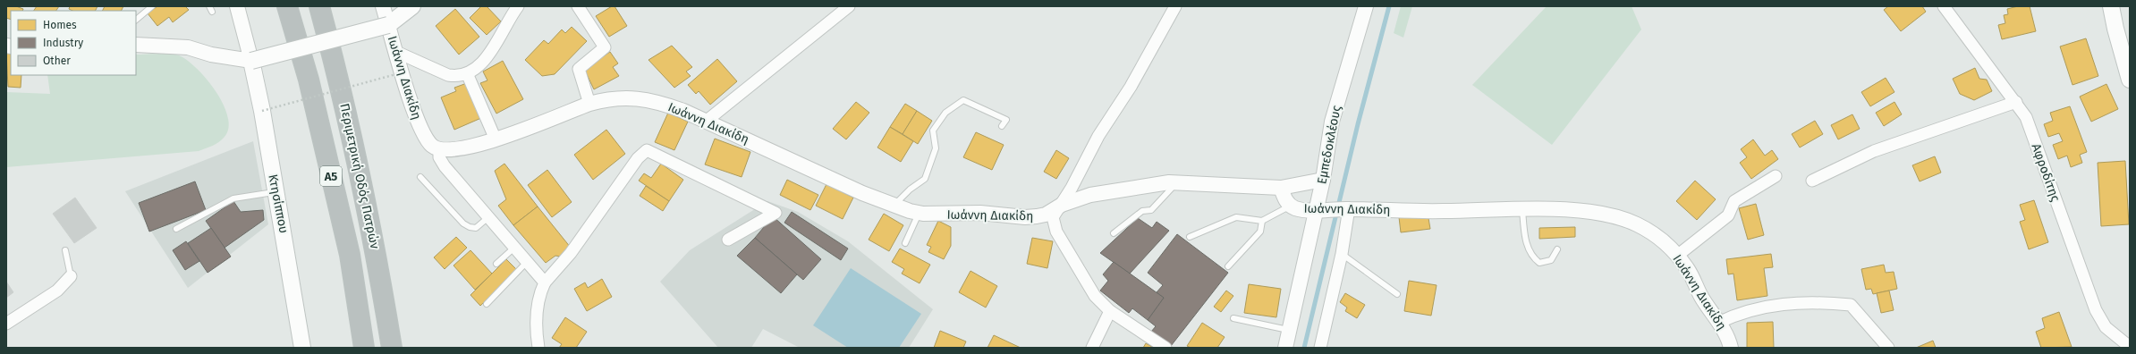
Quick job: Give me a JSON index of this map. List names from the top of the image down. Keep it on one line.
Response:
{"streets":{"highway":["Α5","Περιμετρική Οδός Πατρών"],"main road":["Κτησίππου"],"street":["Ιωάννη Διακίδη","Εμπεδοκλέους","Αφροδίτης"]},"crossings":[["Ιωάννη Διακίδη","Εμπεδοκλέους"]],"legend":["Homes","Industry","Other"]}
